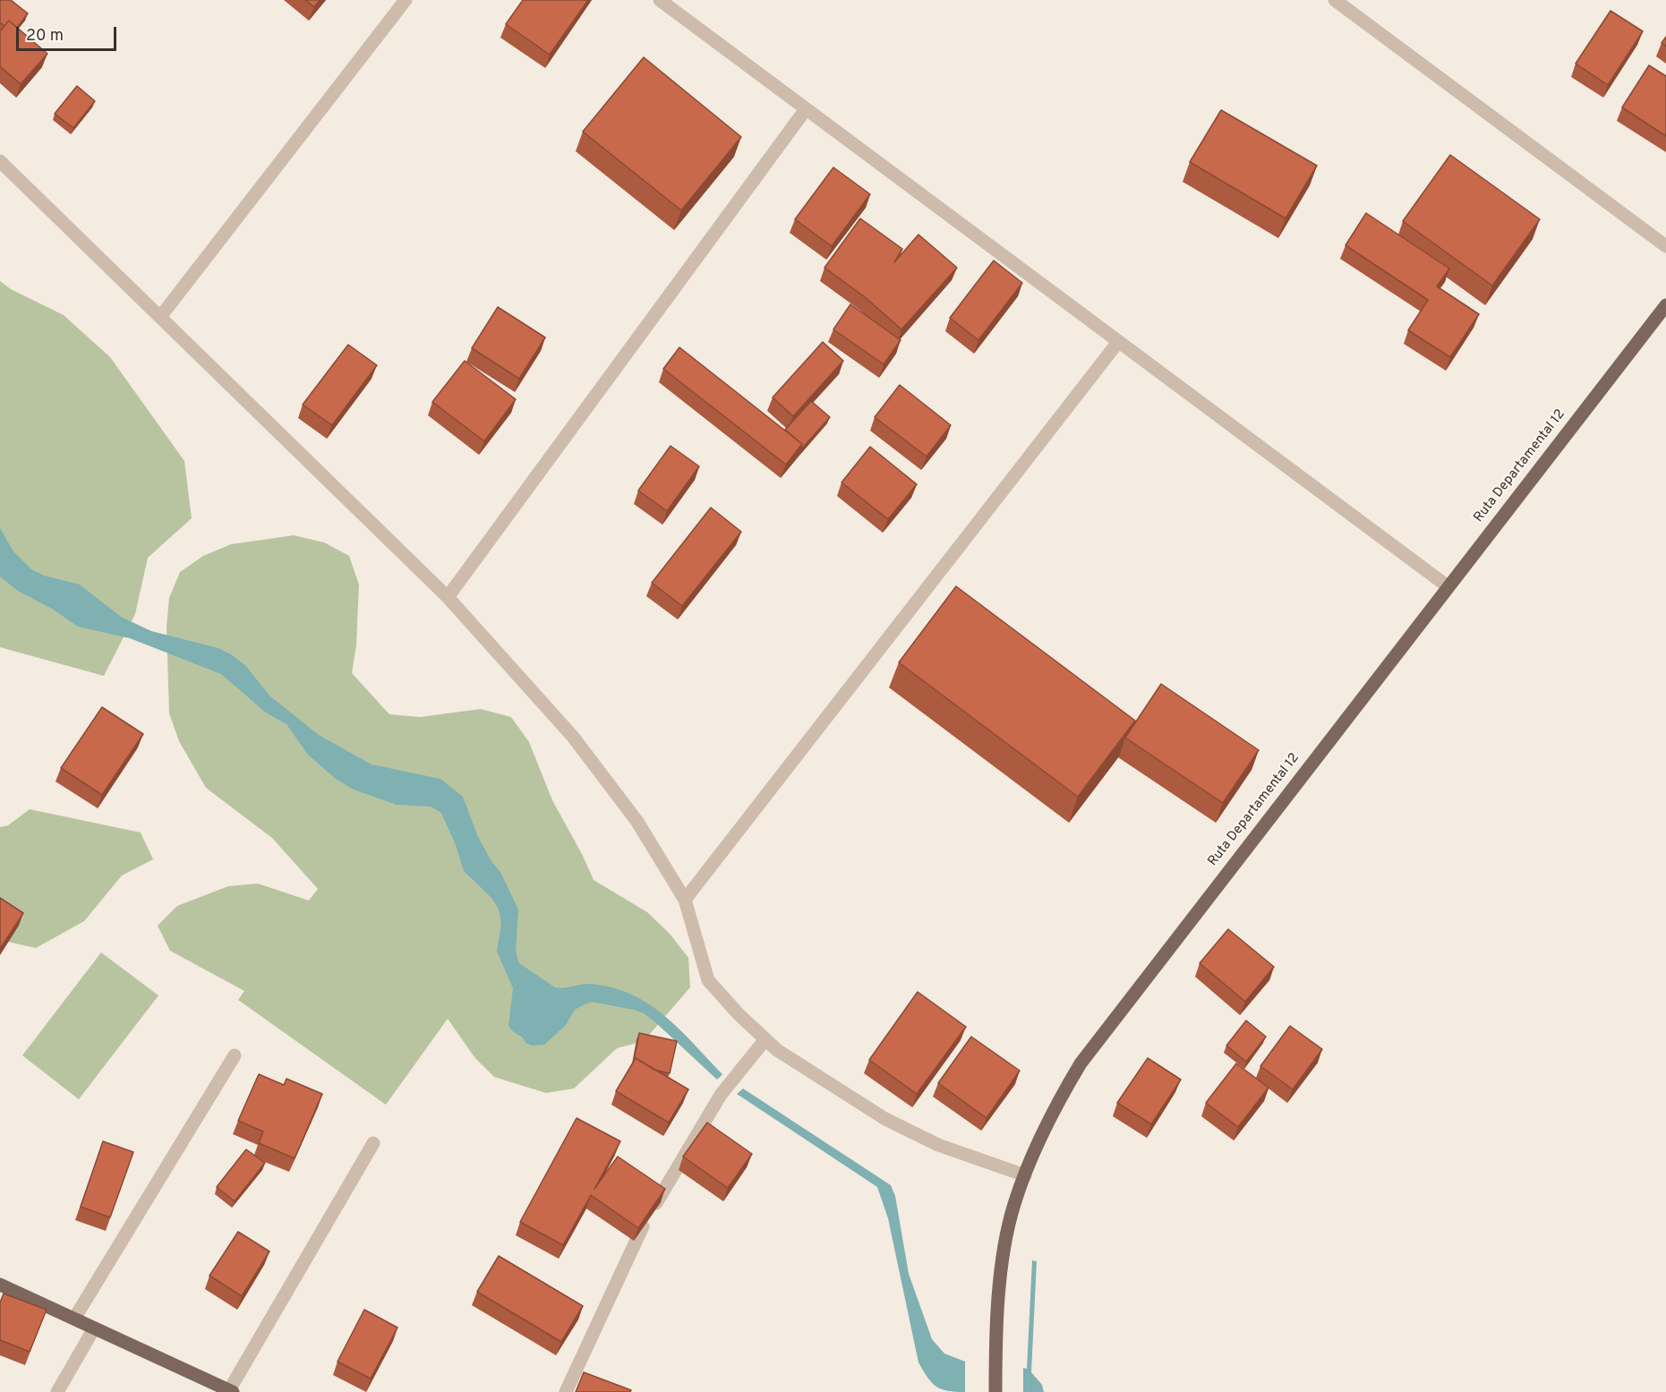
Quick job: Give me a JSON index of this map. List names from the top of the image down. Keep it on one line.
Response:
{"streets":{"main road":["Ruta Departamental 12"]},"scale_bar":"20 m"}
